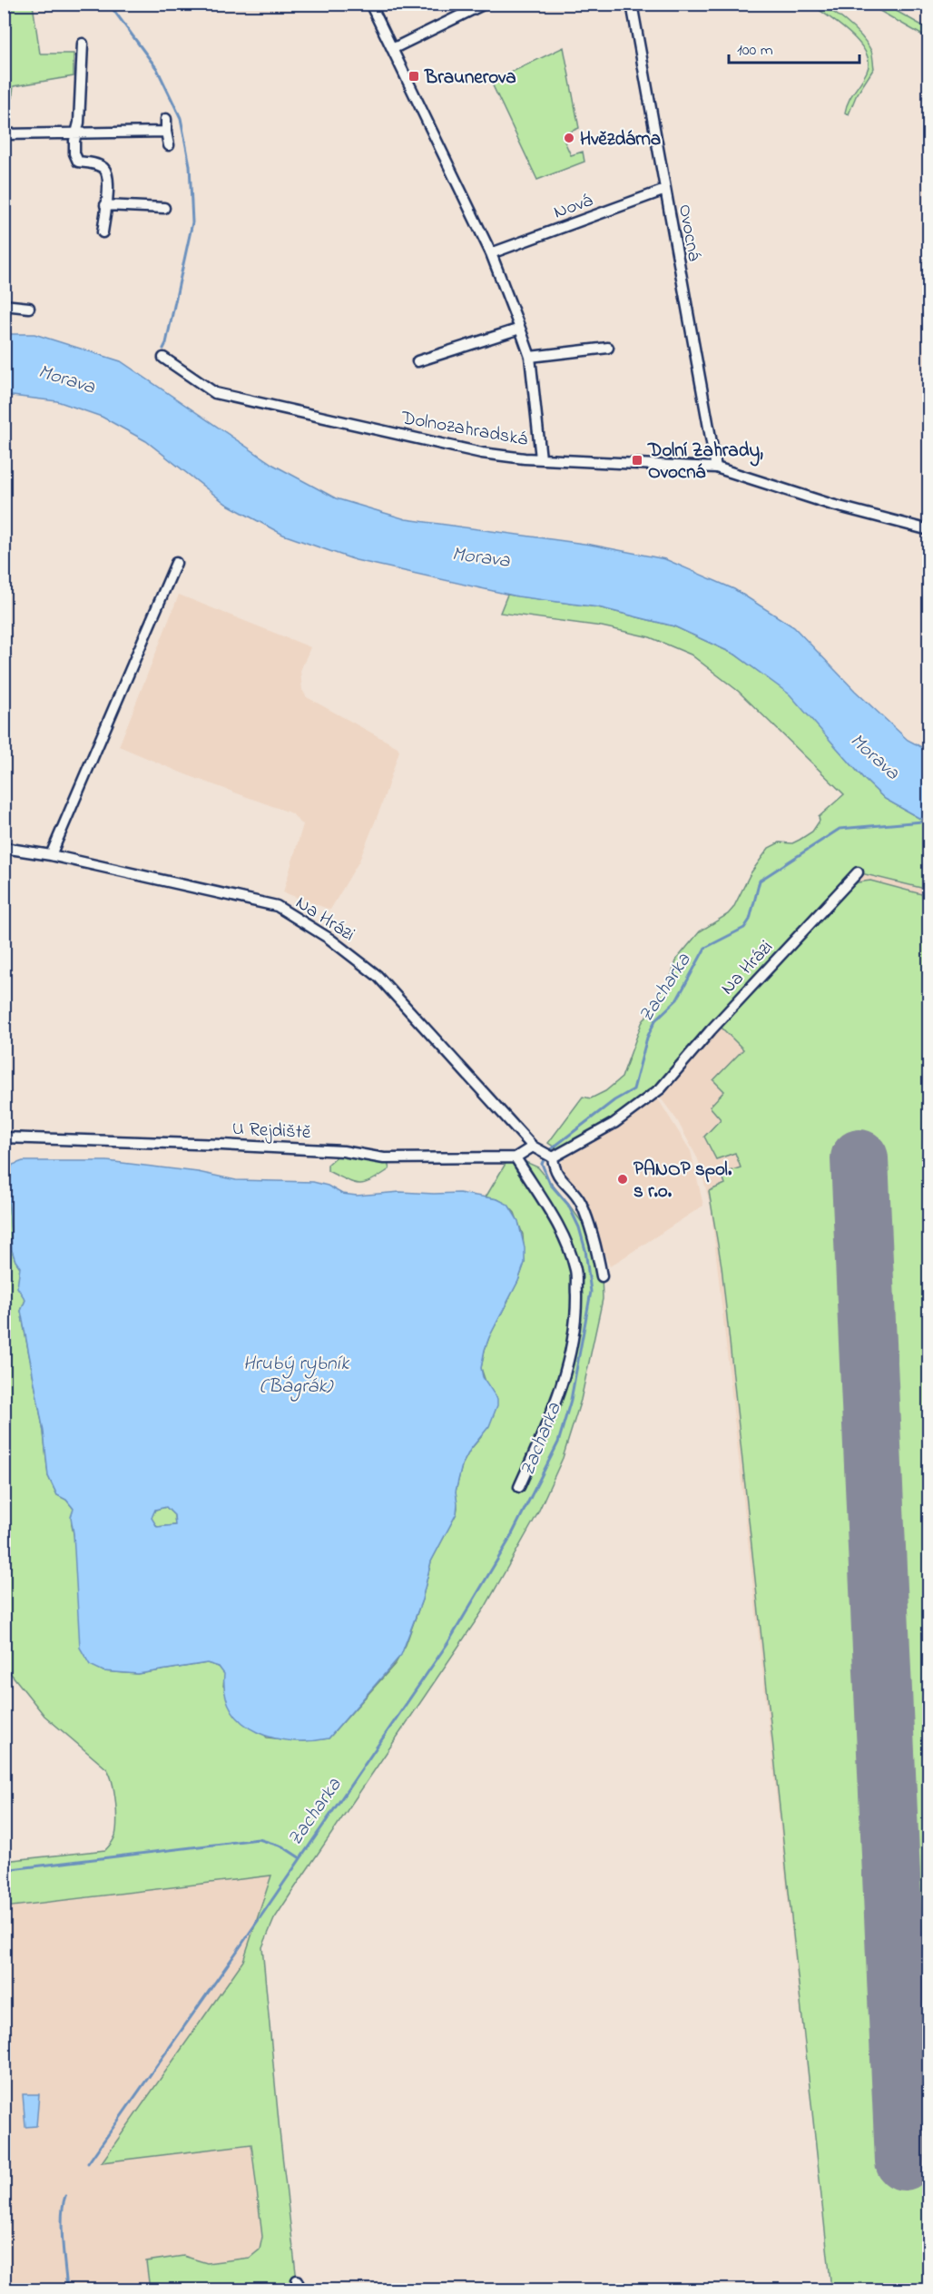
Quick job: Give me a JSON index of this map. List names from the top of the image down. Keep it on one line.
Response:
{"streets":{"street":["Nová","Ovocná","Dolnozahradská","Na Hrázi","U Rejdiště"]},"crossings":[["Nová","Ovocná"],["Ovocná","Dolnozahradská"]],"water":["Morava","Zacharka","Hrubý rybník (Bagrák)"],"places":{"transit":["Braunerova","Dolní Zahrady, Ovocná"],"other":["Hvězdárna","PANOP spol. s r.o."]},"scale_bar":"100 m"}
